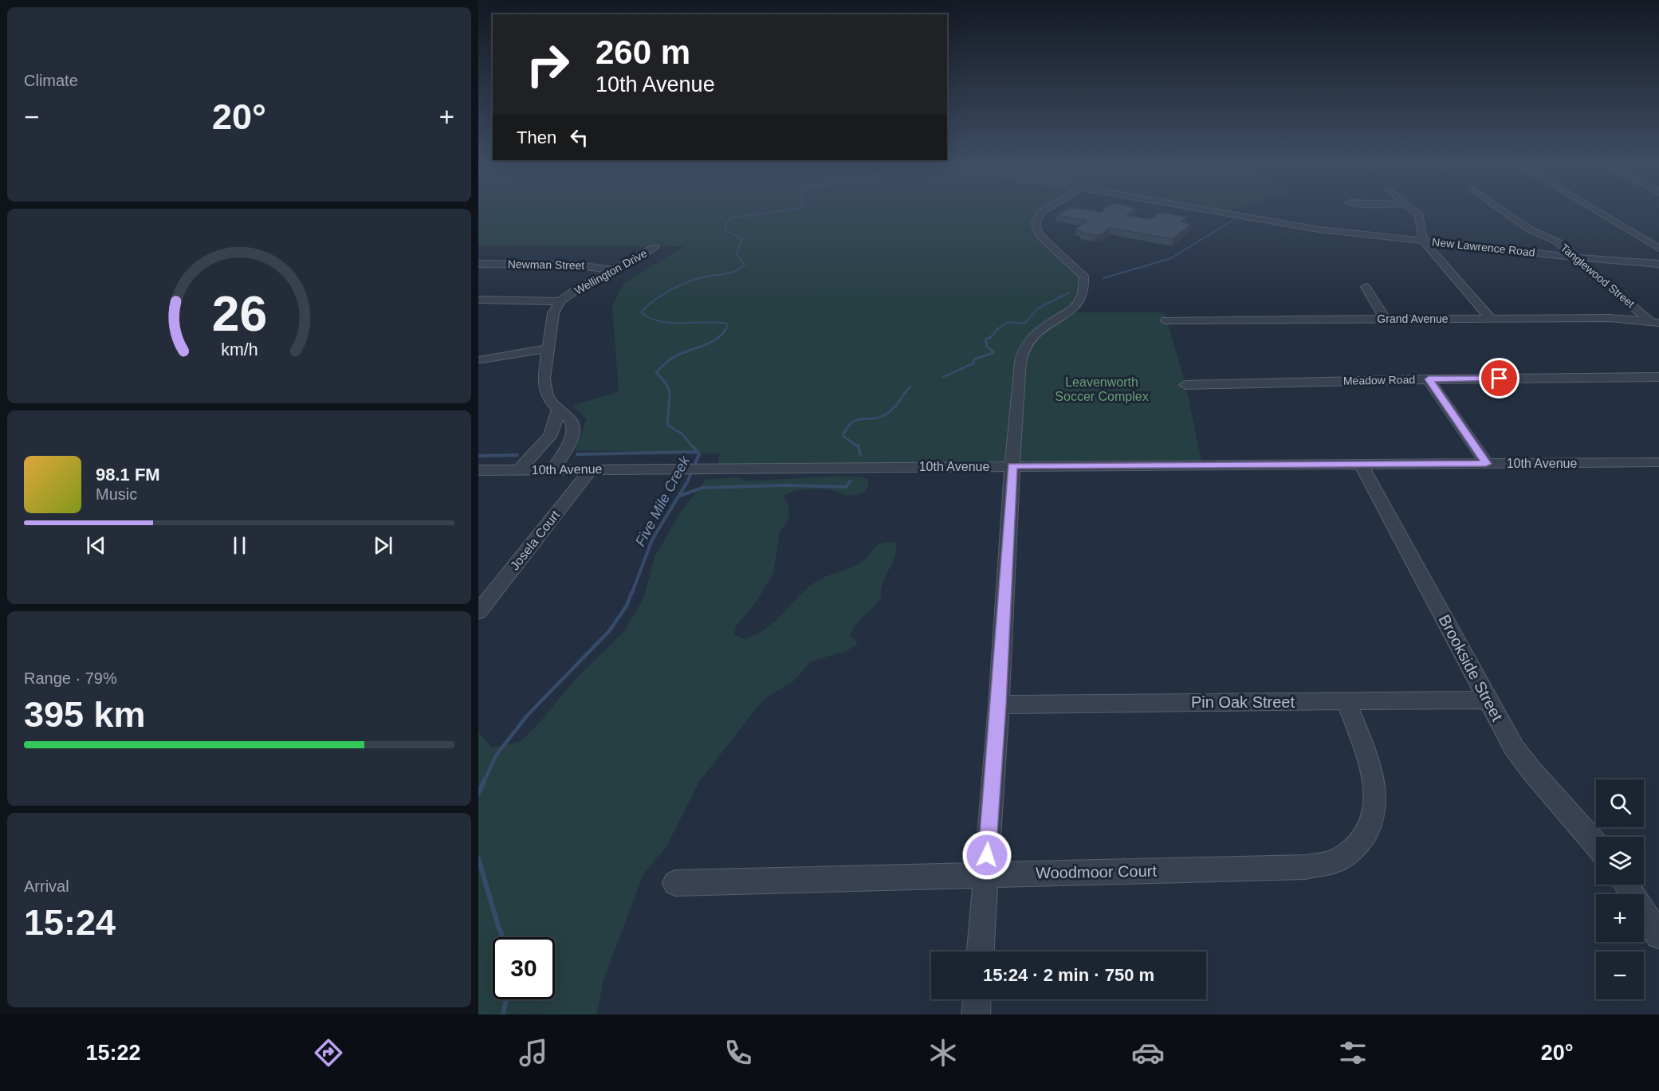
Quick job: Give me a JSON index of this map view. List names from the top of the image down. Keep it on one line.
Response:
{"streets":{"street":["New Lawrence Road","Newman Street","Wellington Drive","Tanglewood Street","Grand Avenue","Meadow Road","10th Avenue","Josela Court","Brookside Street","Pin Oak Street","Woodmoor Court"]},"crossings":[["New Lawrence Road","Tanglewood Street"],["Newman Street","Wellington Drive"],["Wellington Drive","10th Avenue"],["Tanglewood Street","Grand Avenue"],["10th Avenue","Josela Court"],["10th Avenue","Brookside Street"],["Brookside Street","Pin Oak Street"],["Pin Oak Street","Woodmoor Court"]],"water":["Five Mile Creek"],"parks":["Leavenworth Soccer Complex"],"page":{"tile":["Climate",["Range · 79%","395 km"],["Arrival","15:24"]],"turn":["260 m","10th Avenue"],"heat":["−","20°","+"],"then":"Then","song":["98.1 FM","Music"],"map_buttons":["+","−"],"limit":"30","trip":"15:24 · 2 min · 750 m","tabs":["15:22","20°"],"gauge":["26","km/h"]}}
